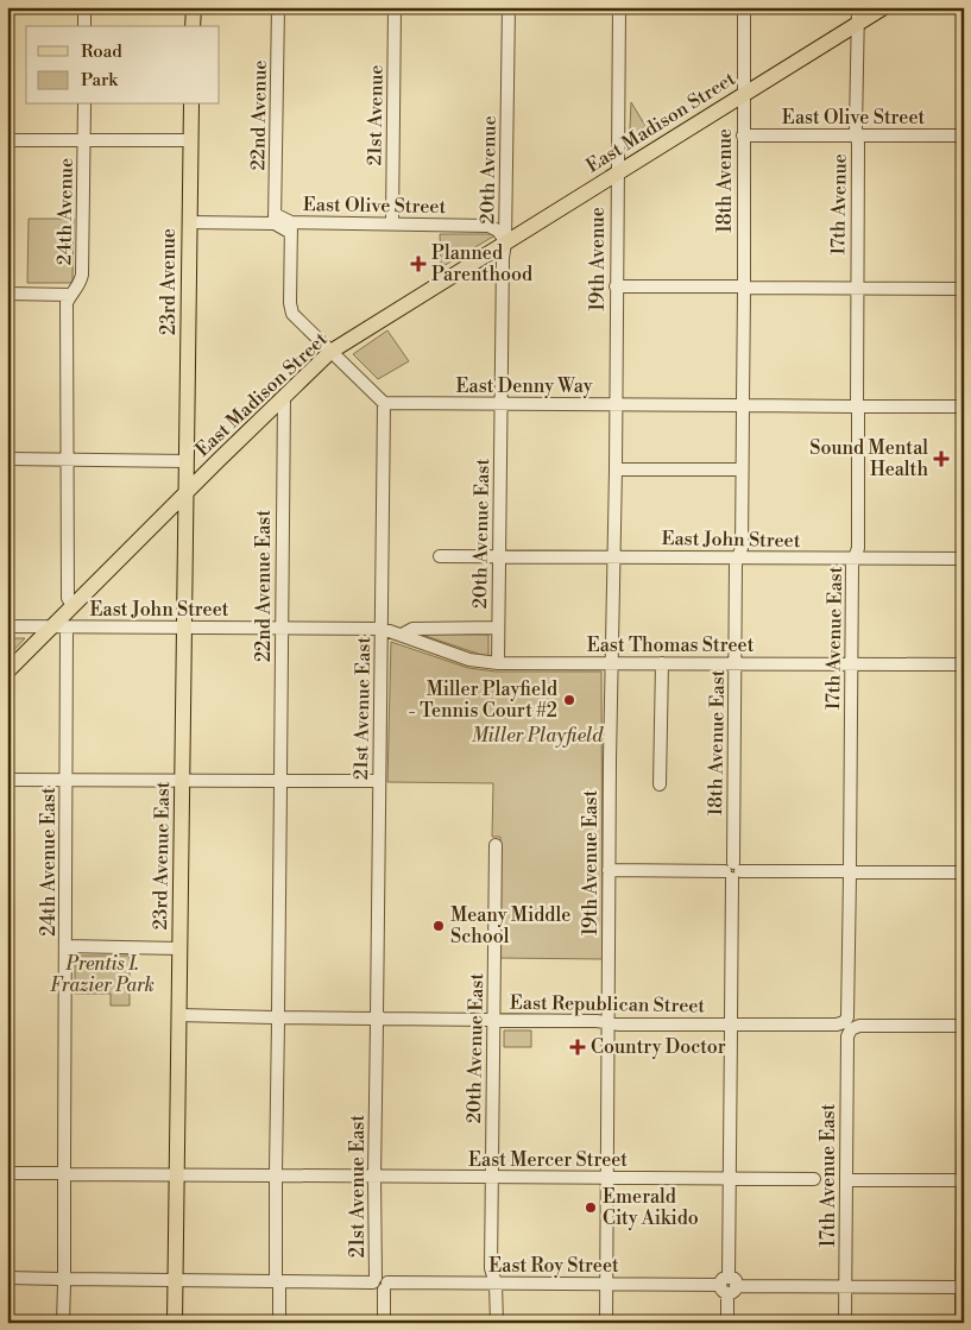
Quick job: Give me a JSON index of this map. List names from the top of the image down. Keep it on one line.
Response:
{"streets":{"main road":["East Madison Street","23rd Avenue","23rd Avenue East"],"street":["22nd Avenue","21st Avenue","East Olive Street","20th Avenue","18th Avenue","17th Avenue","24th Avenue","19th Avenue","East Denny Way","20th Avenue East","East John Street","22nd Avenue East","17th Avenue East","East Thomas Street","21st Avenue East","18th Avenue East","24th Avenue East","19th Avenue East","East Republican Street","East Mercer Street","East Roy Street"]},"crossings":[["22nd Avenue","East Olive Street"],["21st Avenue","East Olive Street"],["East Olive Street","East Madison Street"],["East Olive Street","20th Avenue"],["East Olive Street","18th Avenue"],["East Olive Street","17th Avenue"],["East Olive Street","23rd Avenue"],["East Madison Street","20th Avenue"],["East Madison Street","18th Avenue"],["East Madison Street","17th Avenue"],["East Madison Street","19th Avenue"],["East Madison Street","East John Street"],["East Madison Street","22nd Avenue East"],["East Madison Street","23rd Avenue East"],["East Madison Street","24th Avenue East"],["20th Avenue","East Denny Way"],["20th Avenue","20th Avenue East"],["18th Avenue","East Denny Way"],["18th Avenue","18th Avenue East"],["17th Avenue","East Denny Way"],["17th Avenue","17th Avenue East"],["19th Avenue","East Denny Way"],["19th Avenue","19th Avenue East"],["23rd Avenue","23rd Avenue East"],["East Denny Way","20th Avenue East"],["East Denny Way","17th Avenue East"],["East Denny Way","21st Avenue East"],["East Denny Way","18th Avenue East"],["East Denny Way","19th Avenue East"],["20th Avenue East","East John Street"],["20th Avenue East","East Thomas Street"],["20th Avenue East","East Republican Street"],["20th Avenue East","East Mercer Street"],["20th Avenue East","East Roy Street"],["East John Street","22nd Avenue East"],["East John Street","17th Avenue East"],["East John Street","East Thomas Street"],["East John Street","21st Avenue East"],["East John Street","18th Avenue East"],["East John Street","23rd Avenue East"],["East John Street","24th Avenue East"],["East John Street","19th Avenue East"],["22nd Avenue East","East Republican Street"],["22nd Avenue East","East Mercer Street"],["22nd Avenue East","East Roy Street"],["17th Avenue East","East Thomas Street"],["17th Avenue East","East Republican Street"],["17th Avenue East","East Roy Street"],["East Thomas Street","21st Avenue East"],["East Thomas Street","18th Avenue East"],["East Thomas Street","19th Avenue East"],["21st Avenue East","East Republican Street"],["21st Avenue East","East Mercer Street"],["21st Avenue East","East Roy Street"],["18th Avenue East","East Republican Street"],["18th Avenue East","East Mercer Street"],["18th Avenue East","East Roy Street"],["23rd Avenue East","East Republican Street"],["23rd Avenue East","East Mercer Street"],["23rd Avenue East","East Roy Street"],["24th Avenue East","East Mercer Street"],["24th Avenue East","East Roy Street"],["19th Avenue East","East Republican Street"],["19th Avenue East","East Mercer Street"],["19th Avenue East","East Roy Street"]],"parks":["Miller Playfield","Prentis I. Frazier Park"],"places":{"health":["Planned Parenthood","Sound Mental Health","Country Doctor"],"other":["Miller Playfield - Tennis Court #2","Meany Middle School","Emerald City Aikido"]},"legend":["Road","Park"]}
